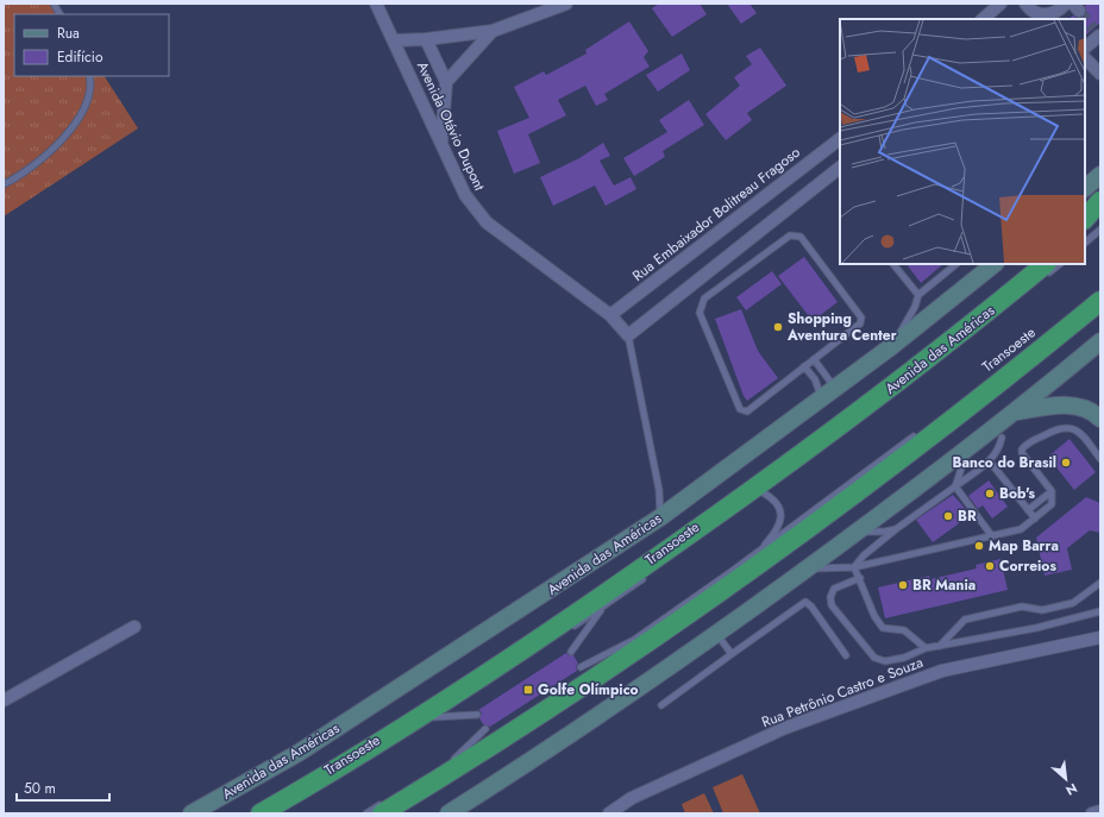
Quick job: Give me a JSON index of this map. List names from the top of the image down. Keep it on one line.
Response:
{"streets":{"highway":["Avenida das Américas"],"street":["Avenida Otávio Dupont","Rua Embaixador Bolitreau Fragoso","Rua Petrônio Castro e Souza"],"lane":["Transoeste"]},"crossings":[["Avenida Otávio Dupont","Rua Embaixador Bolitreau Fragoso"]],"places":{"other":["Shopping Aventura Center","Banco do Brasil","Bob's","BR","Map Barra","Correios","BR Mania"],"transit":["Golfe Olímpico"]},"legend":["Rua","Edifício"],"scale_bar":"50 m","north":"bottom right"}
